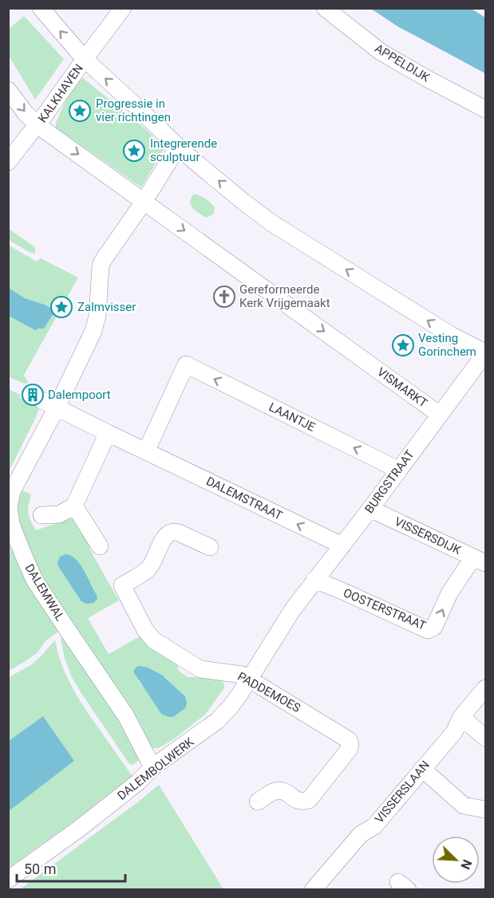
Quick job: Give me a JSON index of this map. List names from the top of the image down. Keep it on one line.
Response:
{"streets":{"street":["APPELDIJK","KALKHAVEN","VISMARKT","LAANTJE","BURGSTRAAT","DALEMSTRAAT","VISSERSDIJK","DALEMWAL","OOSTERSTRAAT","PADDEMOES","DALEMBOLWERK","VISSERSLAAN"]},"crossings":[["KALKHAVEN","VISMARKT"],["KALKHAVEN","BURGSTRAAT"],["KALKHAVEN","DALEMWAL"],["VISMARKT","BURGSTRAAT"],["LAANTJE","BURGSTRAAT"],["LAANTJE","DALEMSTRAAT"],["BURGSTRAAT","DALEMSTRAAT"],["BURGSTRAAT","VISSERSDIJK"],["BURGSTRAAT","OOSTERSTRAAT"],["BURGSTRAAT","DALEMBOLWERK"],["DALEMSTRAAT","DALEMWAL"],["VISSERSDIJK","OOSTERSTRAAT"],["DALEMWAL","DALEMBOLWERK"],["PADDEMOES","DALEMBOLWERK"]],"one_way":["DALEMSTRAAT"],"places":{"place":["Progressie in vier richtingen","Integrerende sculptuur","Zalmvisser","Vesting Gorinchem"],"church":["Gereformeerde Kerk Vrijgemaakt"],"building":["Dalempoort"]},"scale_bar":"50 m","north":"bottom right"}
